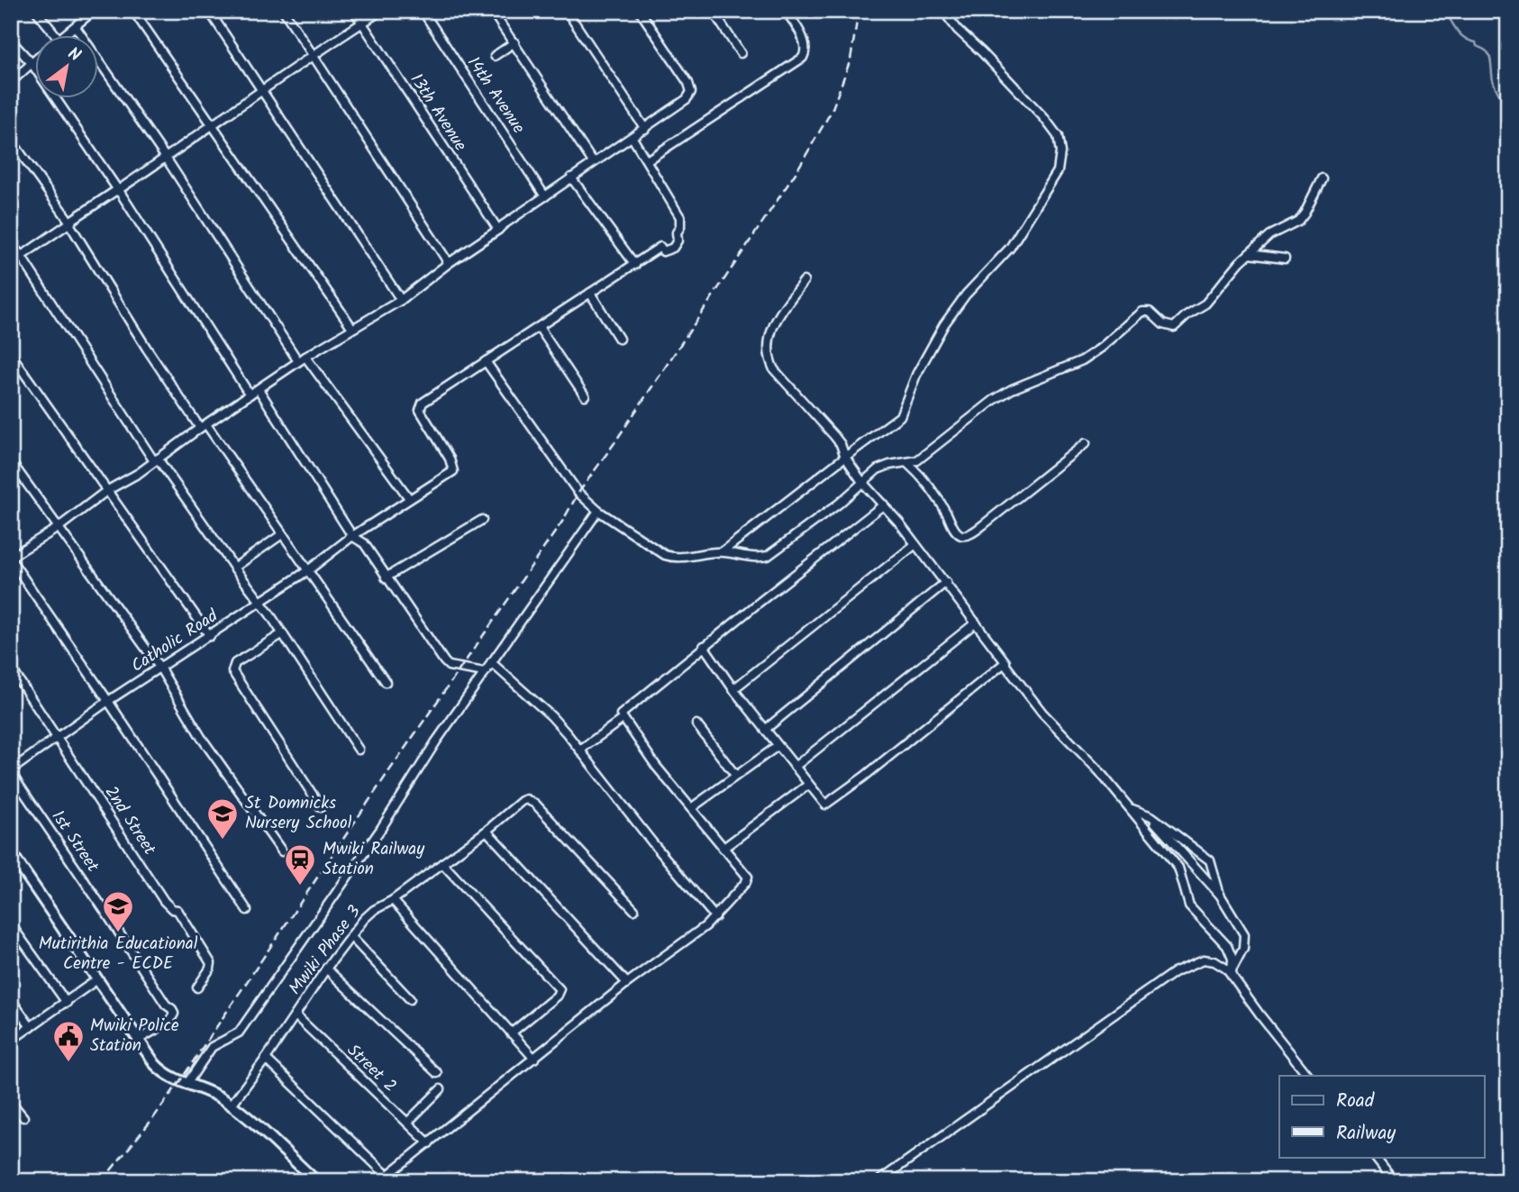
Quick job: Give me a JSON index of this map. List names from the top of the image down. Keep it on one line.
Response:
{"streets":{"street":["14th Avenue","13th Avenue","Catholic Road","2nd Street","1st Street","Mwiki Phase 3","Street 2"]},"crossings":[["Catholic Road","2nd Street"],["Catholic Road","1st Street"],["Mwiki Phase 3","Street 2"]],"places":{"school or university":["St Domnicks Nursery School","Mutirithia Educational Centre - ECDE"],"station":["Mwiki Railway Station"],"public building":["Mwiki Police Station"]},"legend":["Road","Railway"],"north":"top right"}
